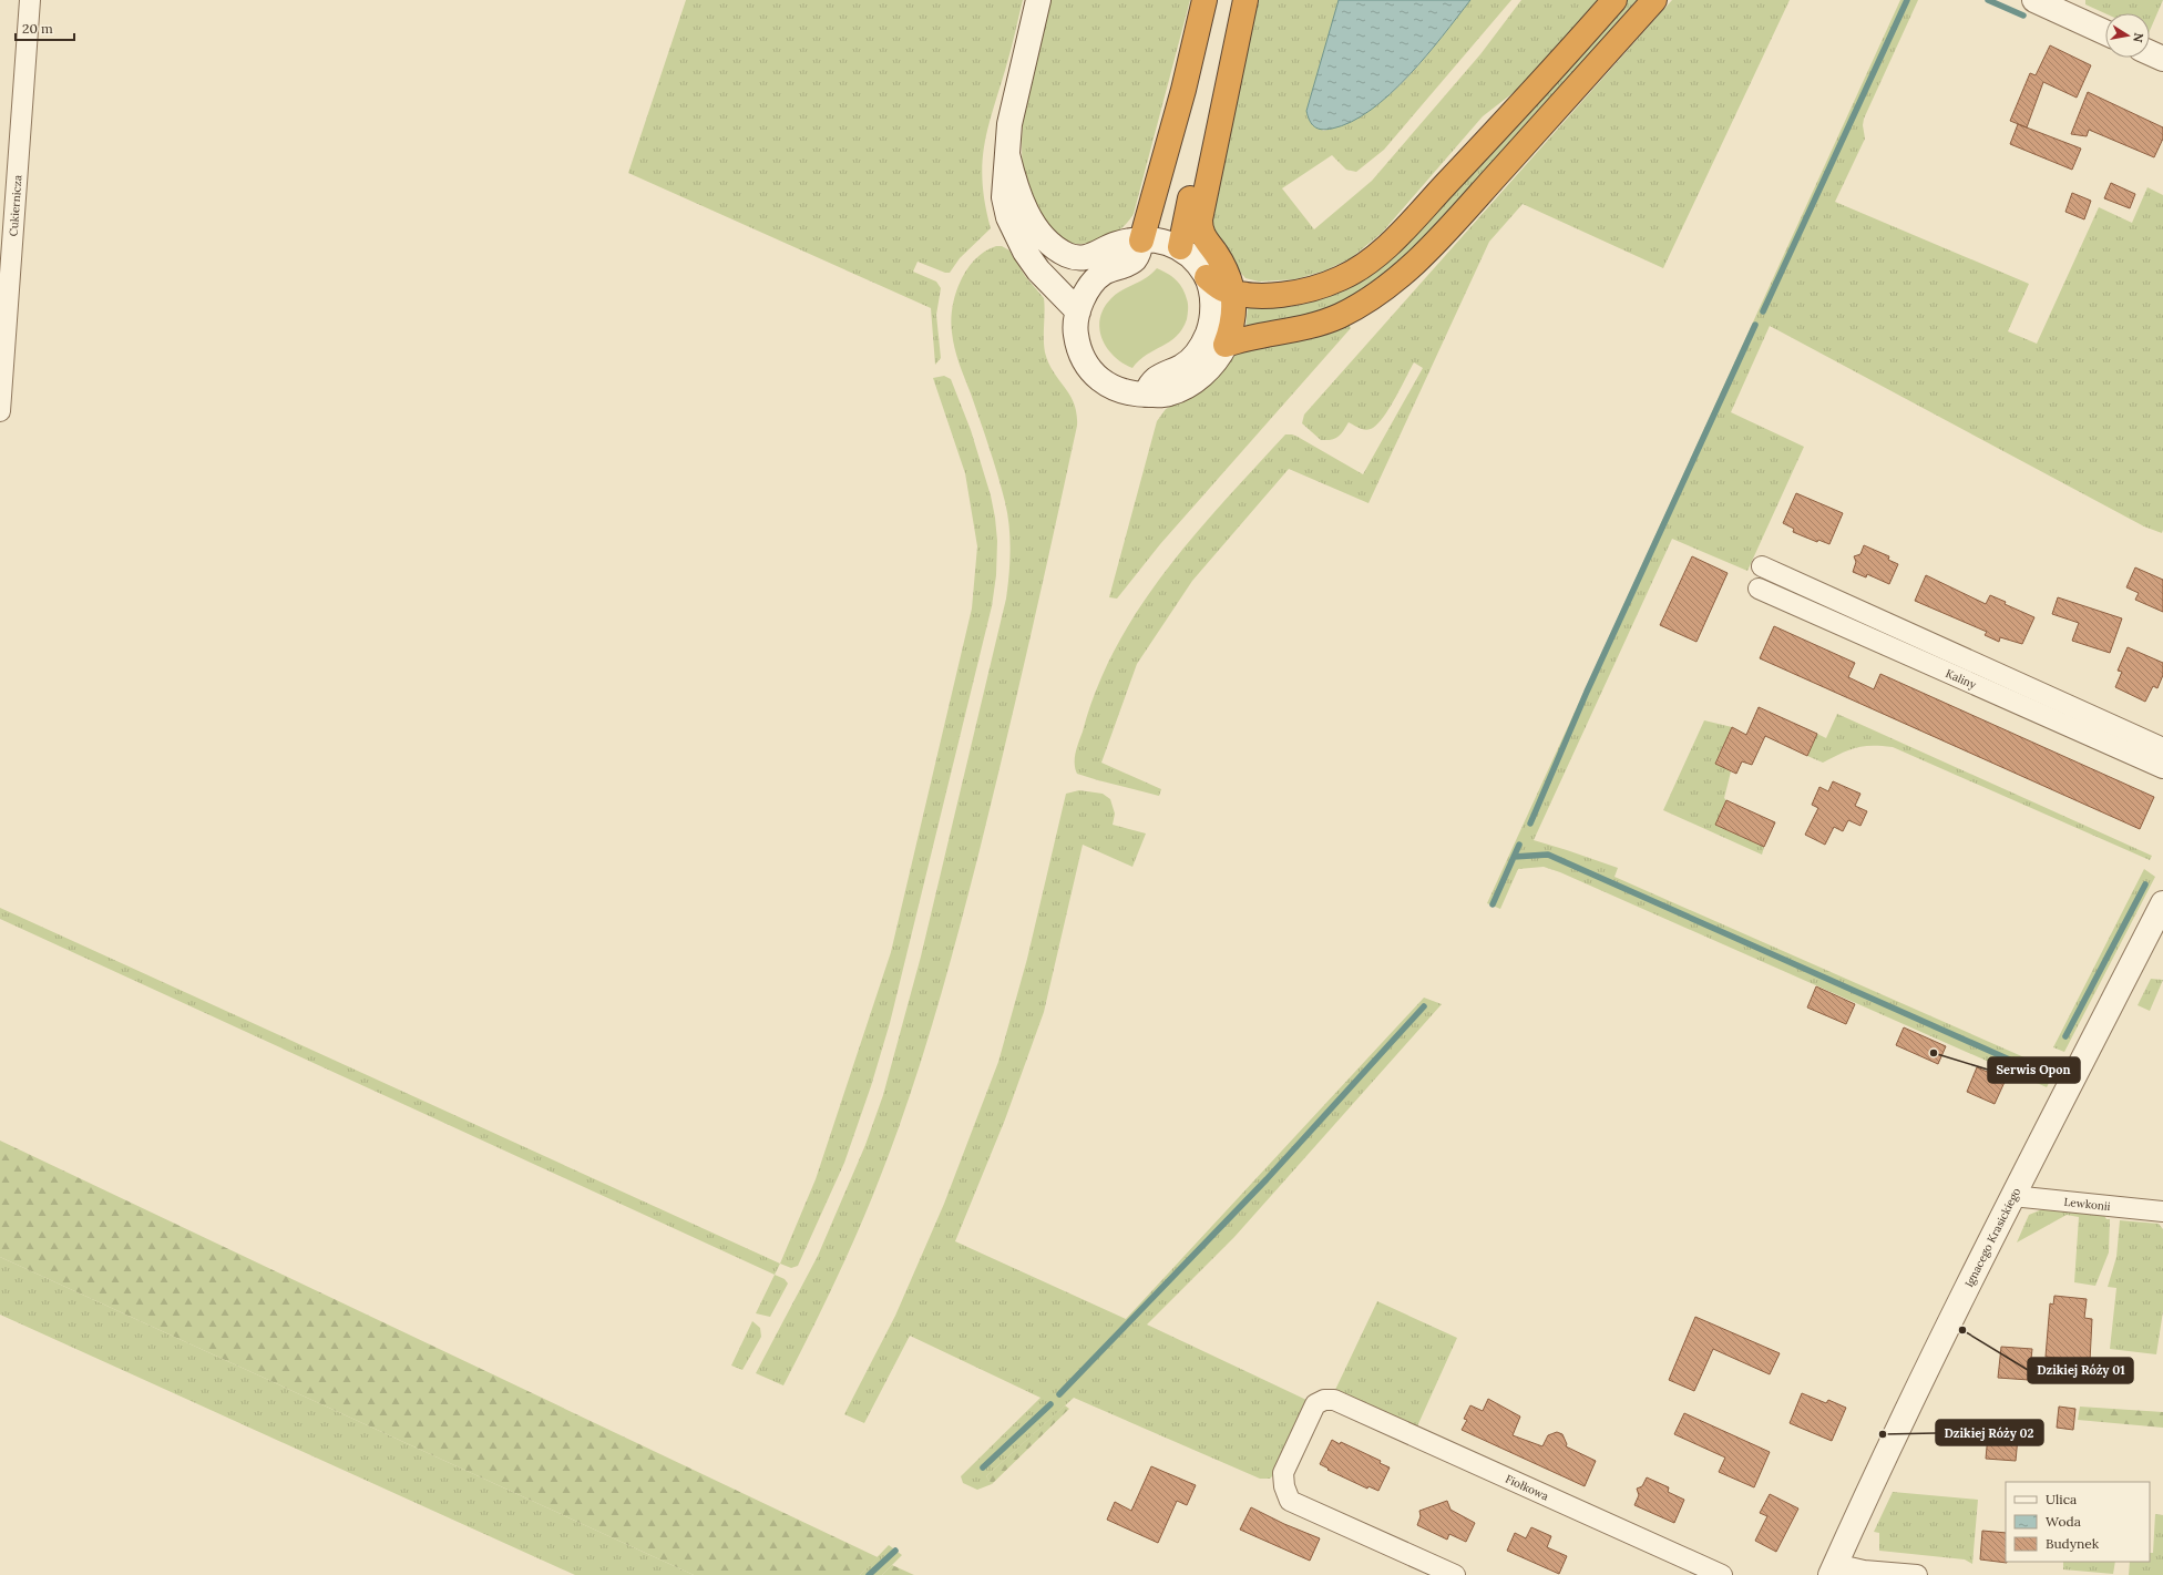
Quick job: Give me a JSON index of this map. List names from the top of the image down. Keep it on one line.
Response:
{"streets":{"main road":["Ignacego Krasickiego"],"street":["Cukiernicza","Kaliny","Lewkonii","Fiołkowa"]},"crossings":[["Lewkonii","Ignacego Krasickiego"]],"places":["Serwis Opon","Dzikiej Róży 01","Dzikiej Róży 02"],"legend":["Ulica","Woda","Budynek"],"scale_bar":"20 m","north":"right"}
